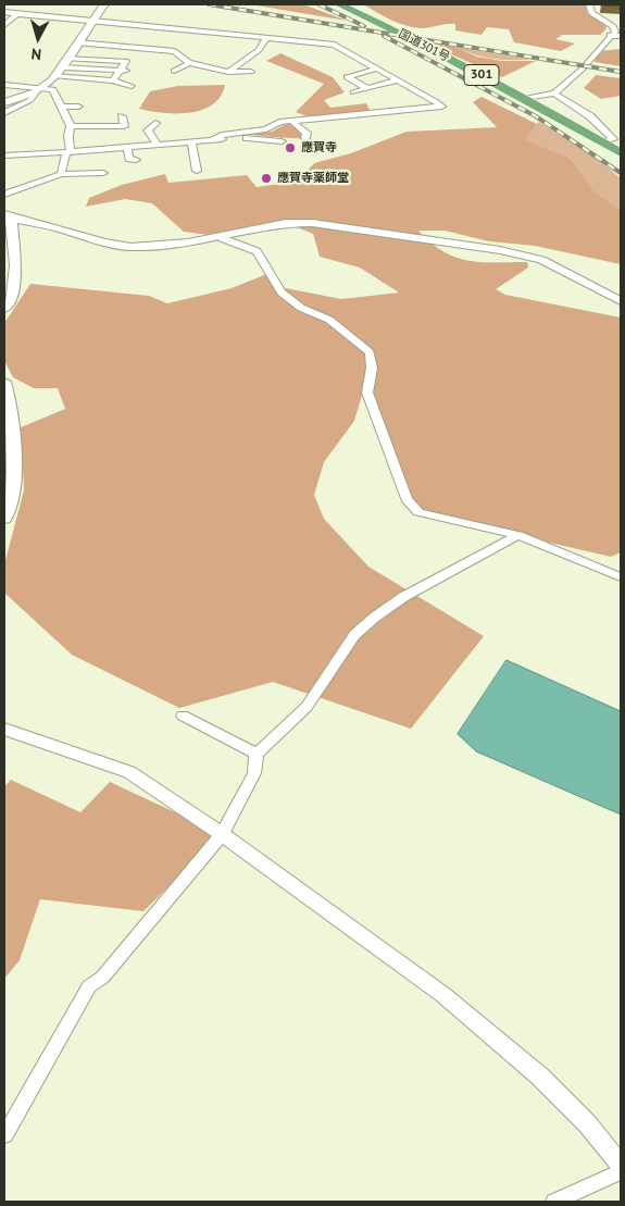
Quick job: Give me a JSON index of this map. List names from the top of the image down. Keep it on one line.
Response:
{"streets":{"highway":["国道301号","301"]},"places":["應賀寺","應賀寺薬師堂"],"north":"bottom"}
